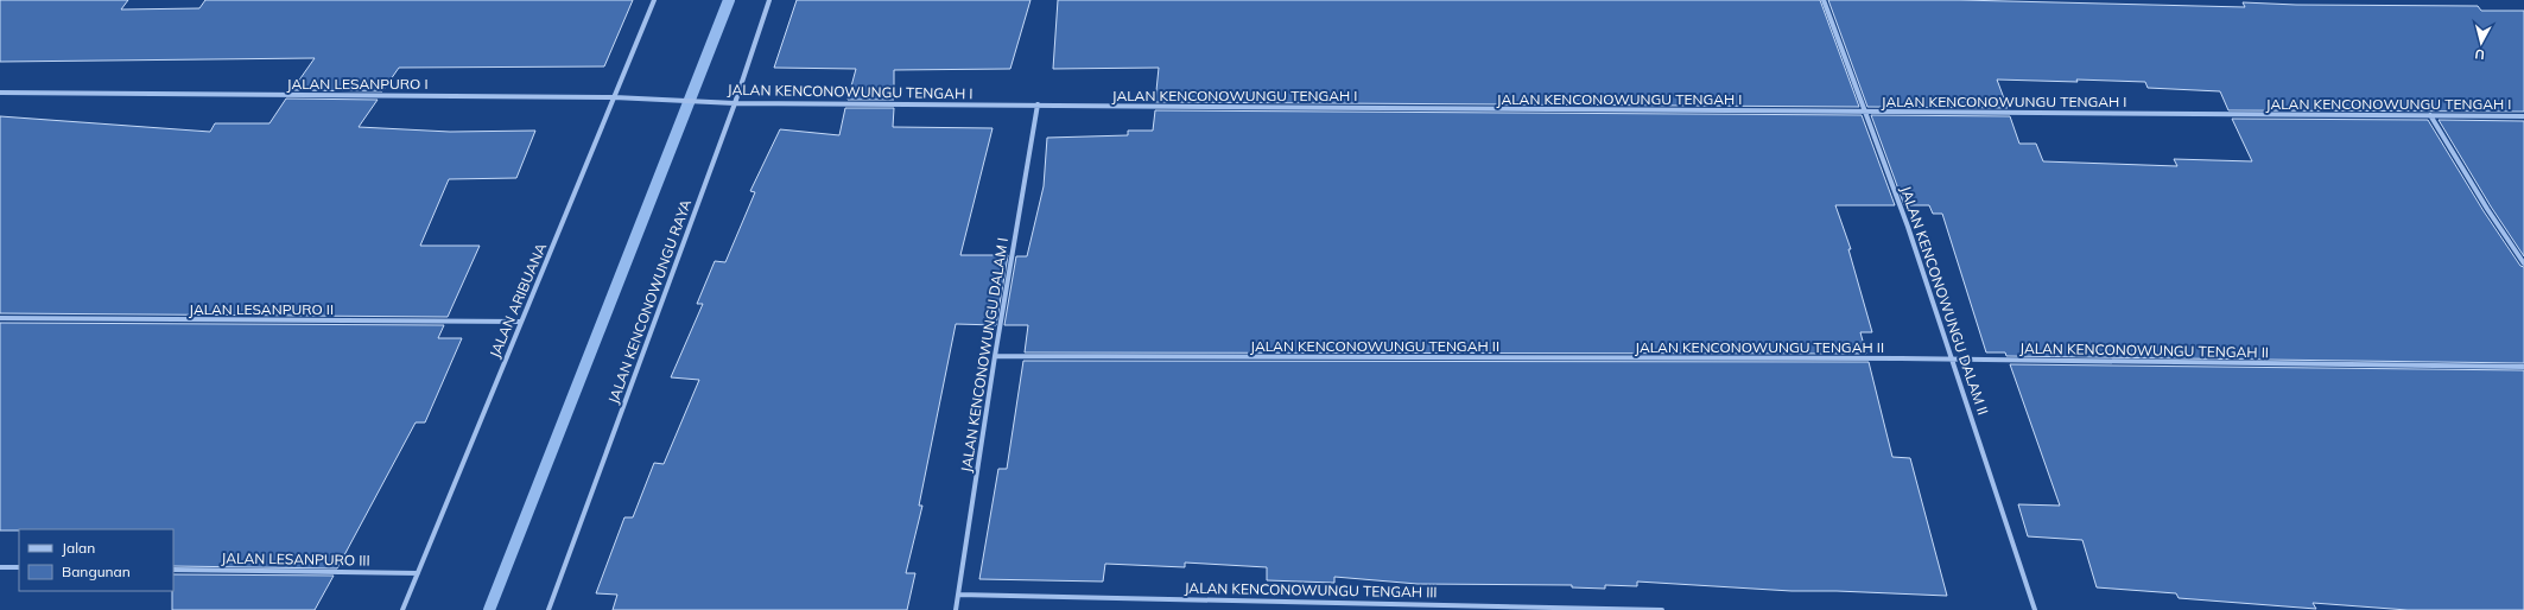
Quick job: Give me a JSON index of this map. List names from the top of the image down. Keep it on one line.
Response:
{"streets":{"street":["JALAN LESANPURO I","JALAN KENCONOWUNGU TENGAH I","JALAN ARIBUANA","JALAN KENCONOWUNGU DALAM II","JALAN KENCONOWUNGU RAYA","JALAN LESANPURO II","JALAN KENCONOWUNGU TENGAH II","JALAN KENCONOWUNGU DALAM I","JALAN LESANPURO III","JALAN KENCONOWUNGU TENGAH III"]},"crossings":[["JALAN LESANPURO I","JALAN KENCONOWUNGU TENGAH I"],["JALAN LESANPURO I","JALAN ARIBUANA"],["JALAN KENCONOWUNGU TENGAH I","JALAN KENCONOWUNGU DALAM II"],["JALAN KENCONOWUNGU TENGAH I","JALAN KENCONOWUNGU RAYA"],["JALAN KENCONOWUNGU TENGAH I","JALAN KENCONOWUNGU DALAM I"],["JALAN ARIBUANA","JALAN LESANPURO II"],["JALAN ARIBUANA","JALAN LESANPURO III"],["JALAN KENCONOWUNGU DALAM II","JALAN KENCONOWUNGU TENGAH II"],["JALAN KENCONOWUNGU TENGAH II","JALAN KENCONOWUNGU DALAM I"],["JALAN KENCONOWUNGU DALAM I","JALAN KENCONOWUNGU TENGAH III"]],"legend":["Jalan","Bangunan"],"north":"bottom"}
